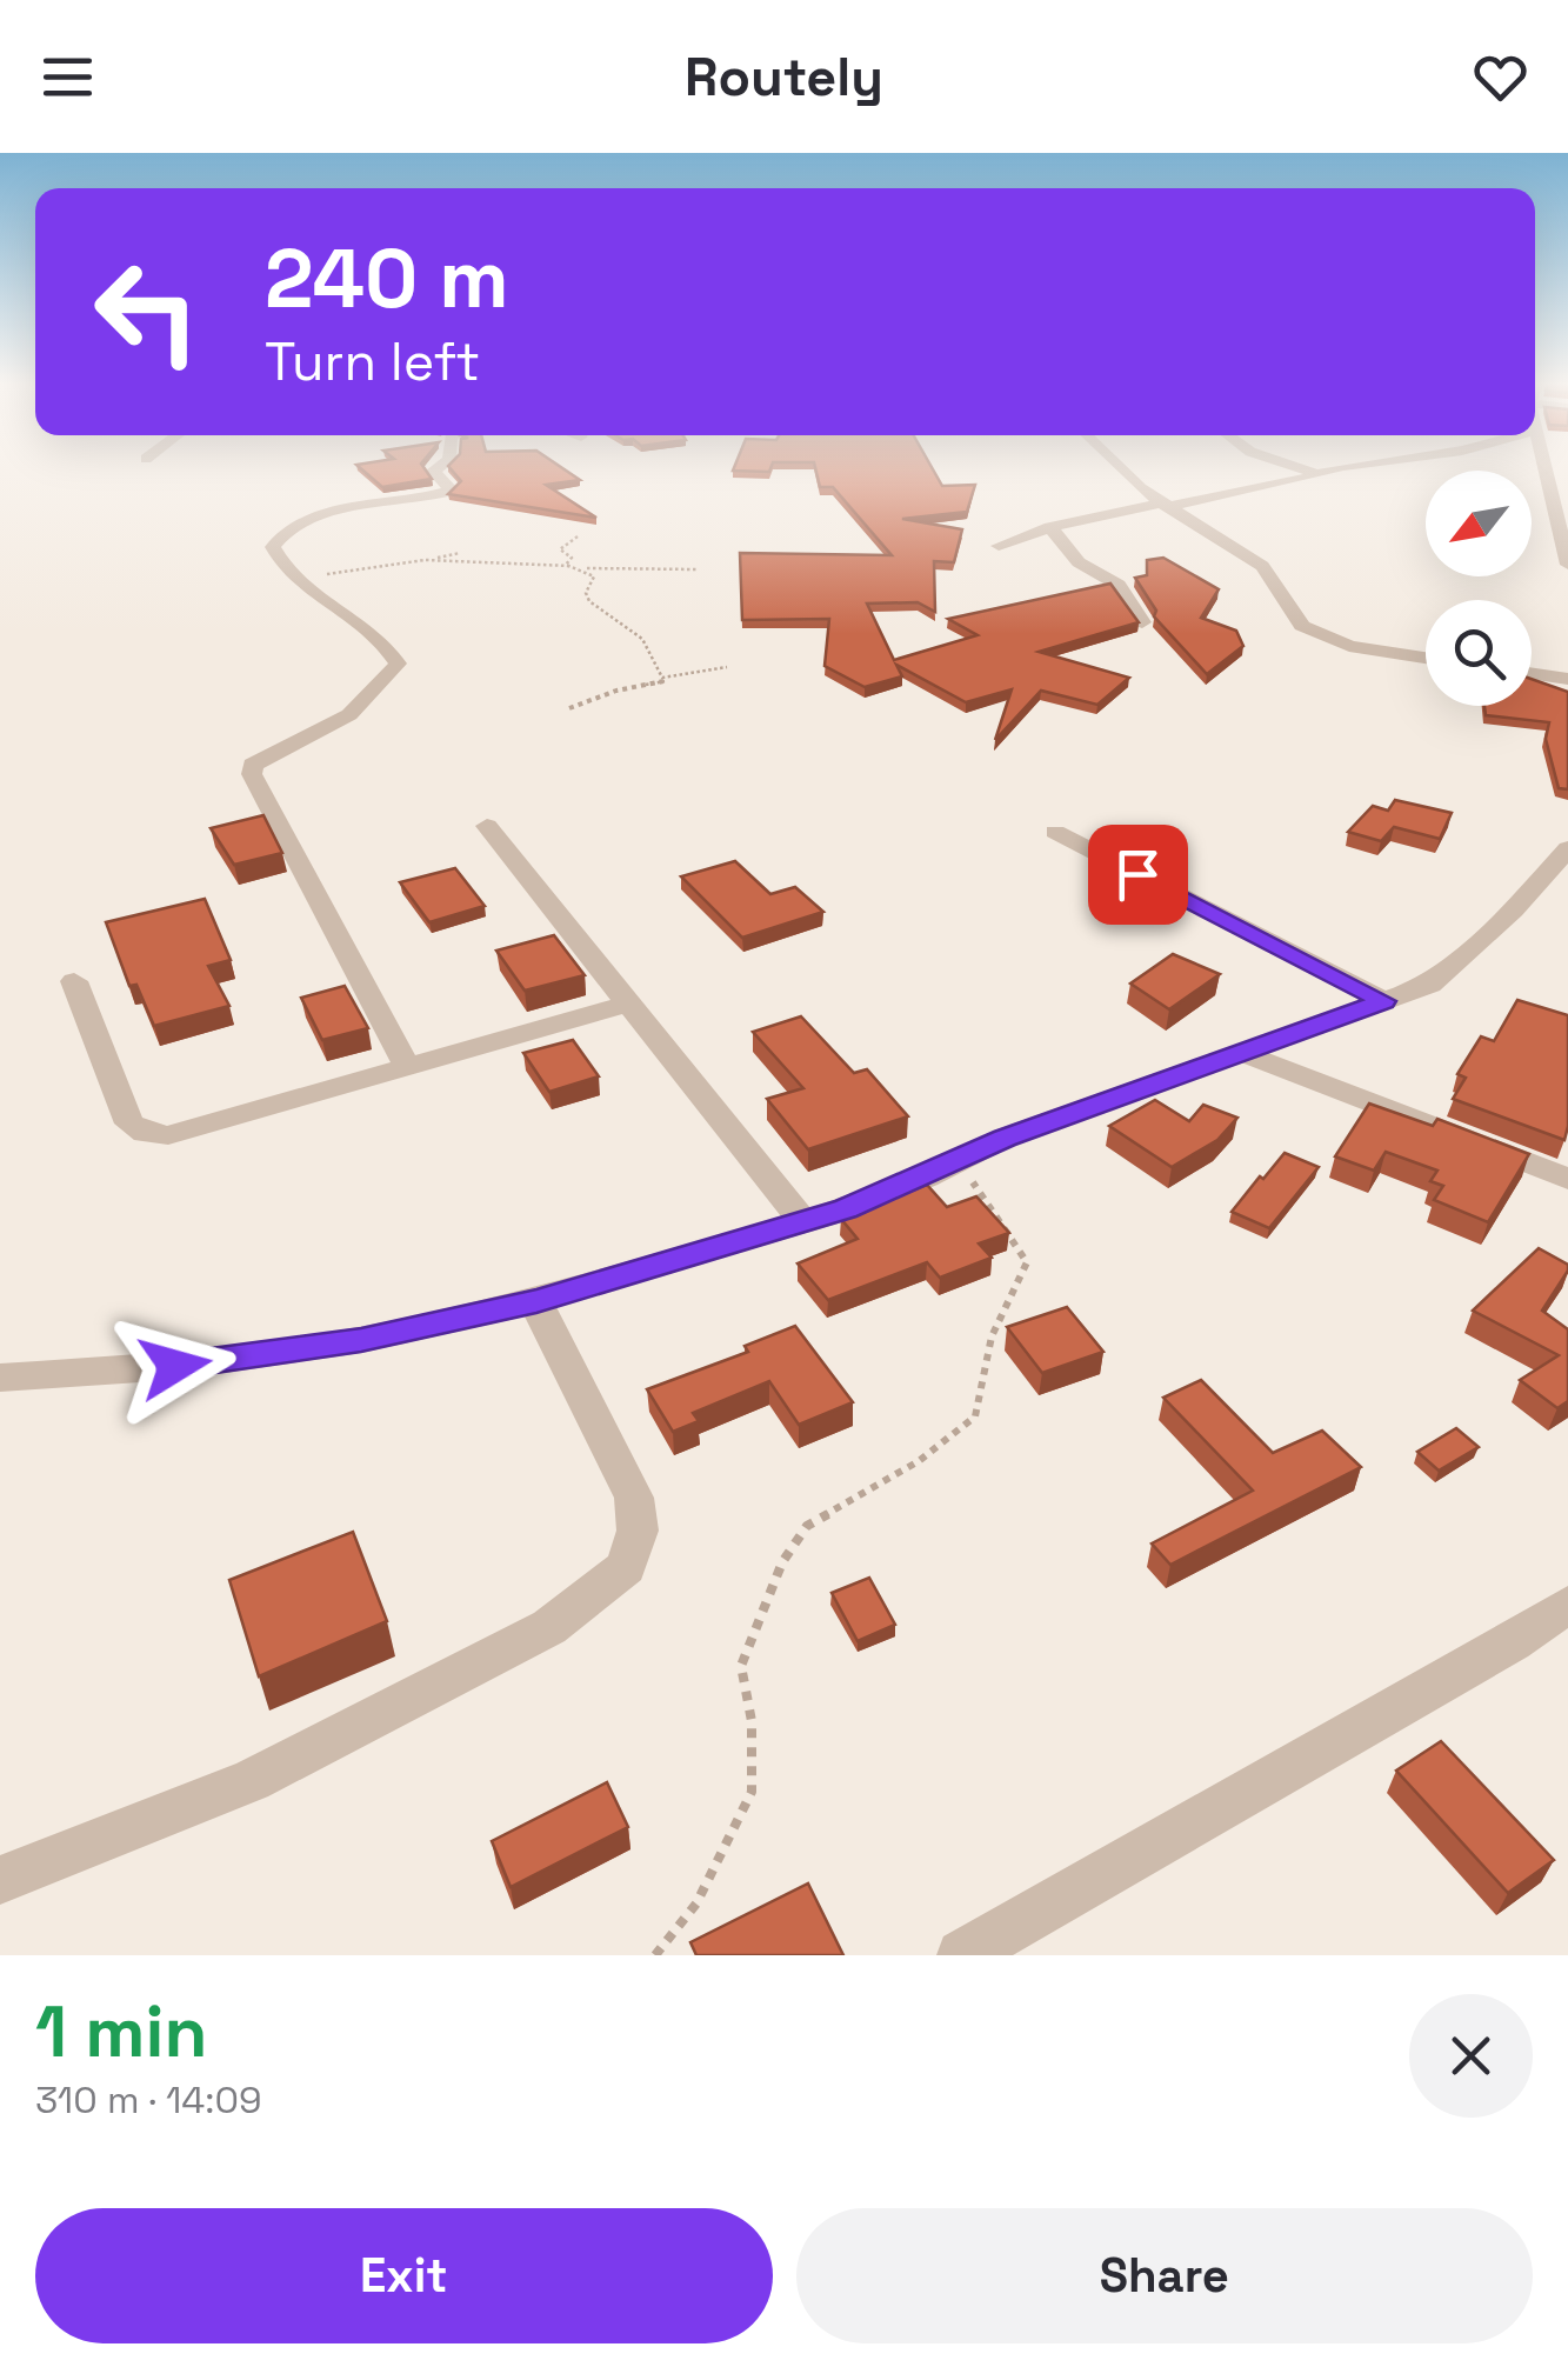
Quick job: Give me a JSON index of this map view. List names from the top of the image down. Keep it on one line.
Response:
{"north":"bottom left","page":{"header":"Routely","turn":["240 m","Turn left"],"heading":["1 min","310 m · 14:09"],"buttons":["Exit","Share"]}}
